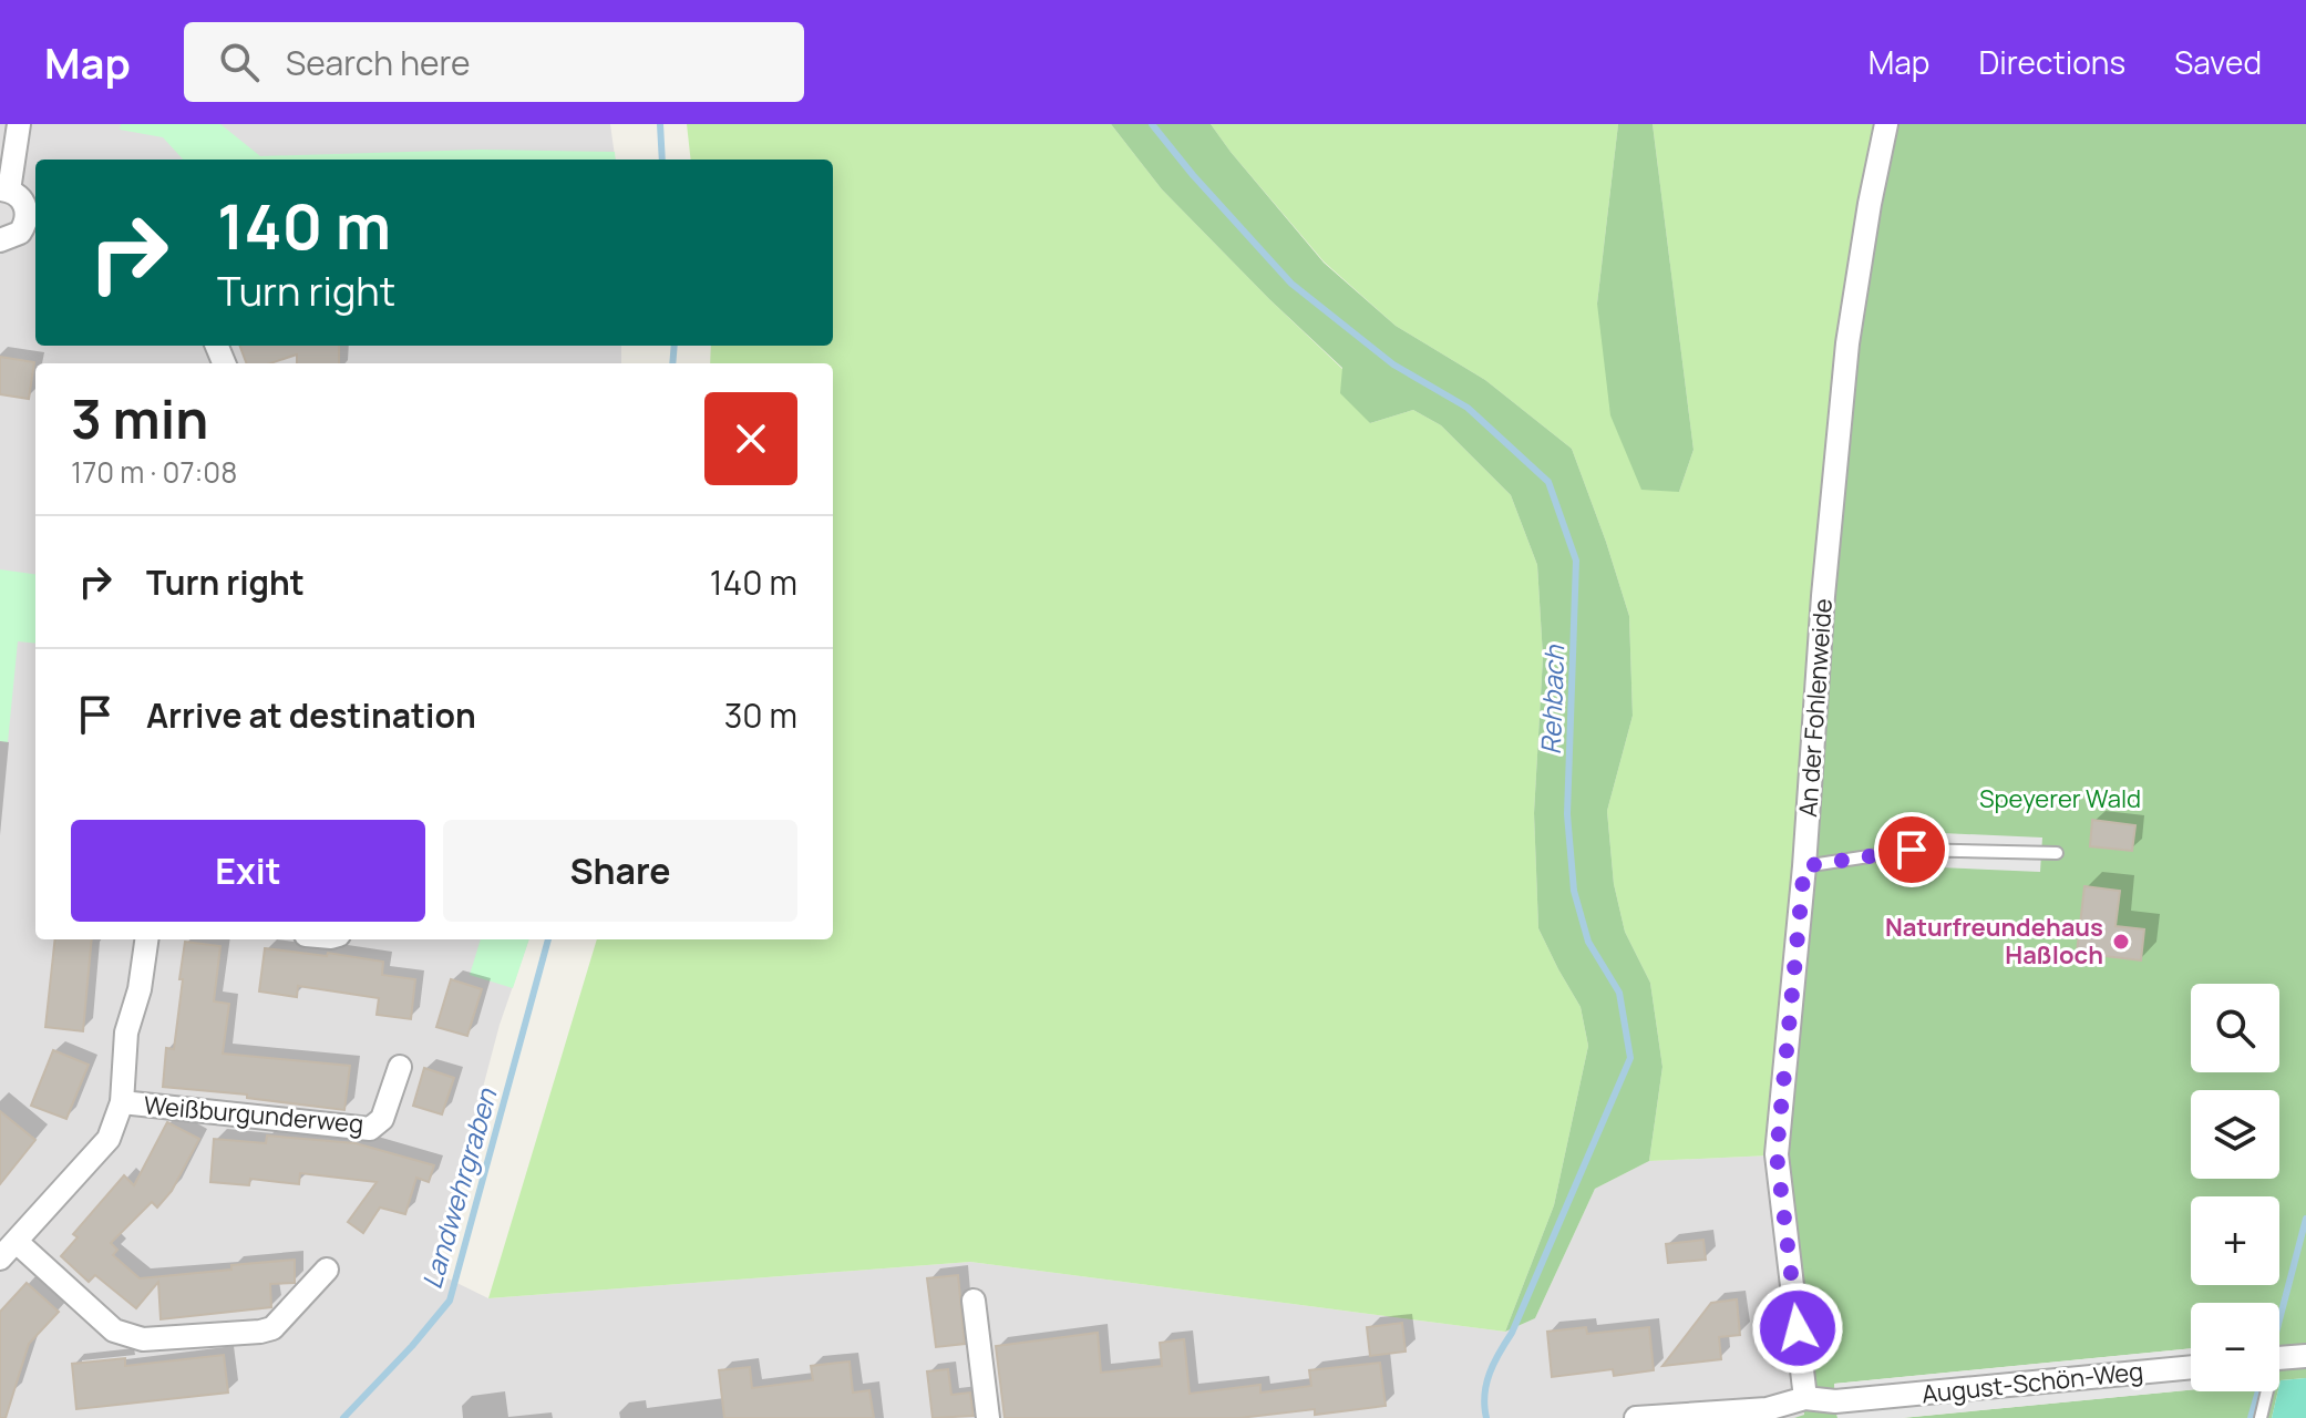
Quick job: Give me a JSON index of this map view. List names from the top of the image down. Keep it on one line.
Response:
{"streets":{"street":["An der Fohlenweide","Weißburgunderweg","August-Schön-Weg"]},"crossings":[["An der Fohlenweide","August-Schön-Weg"]],"water":["Rehbach","Landwehrgraben"],"parks":["Speyerer Wald"],"places":["Naturfreundehaus Haßloch"],"page":{"header":"Map","search":"Search here","nav":["Map","Directions","Saved"],"turn":["140 m","Turn right"],"heading":["3 min","170 m · 07:08"],"list":[{"name":"Turn right","value":"140 m"},{"name":"Arrive at destination","value":"30 m"}],"buttons":["Exit","Share"],"map_buttons":["+","−"]}}
